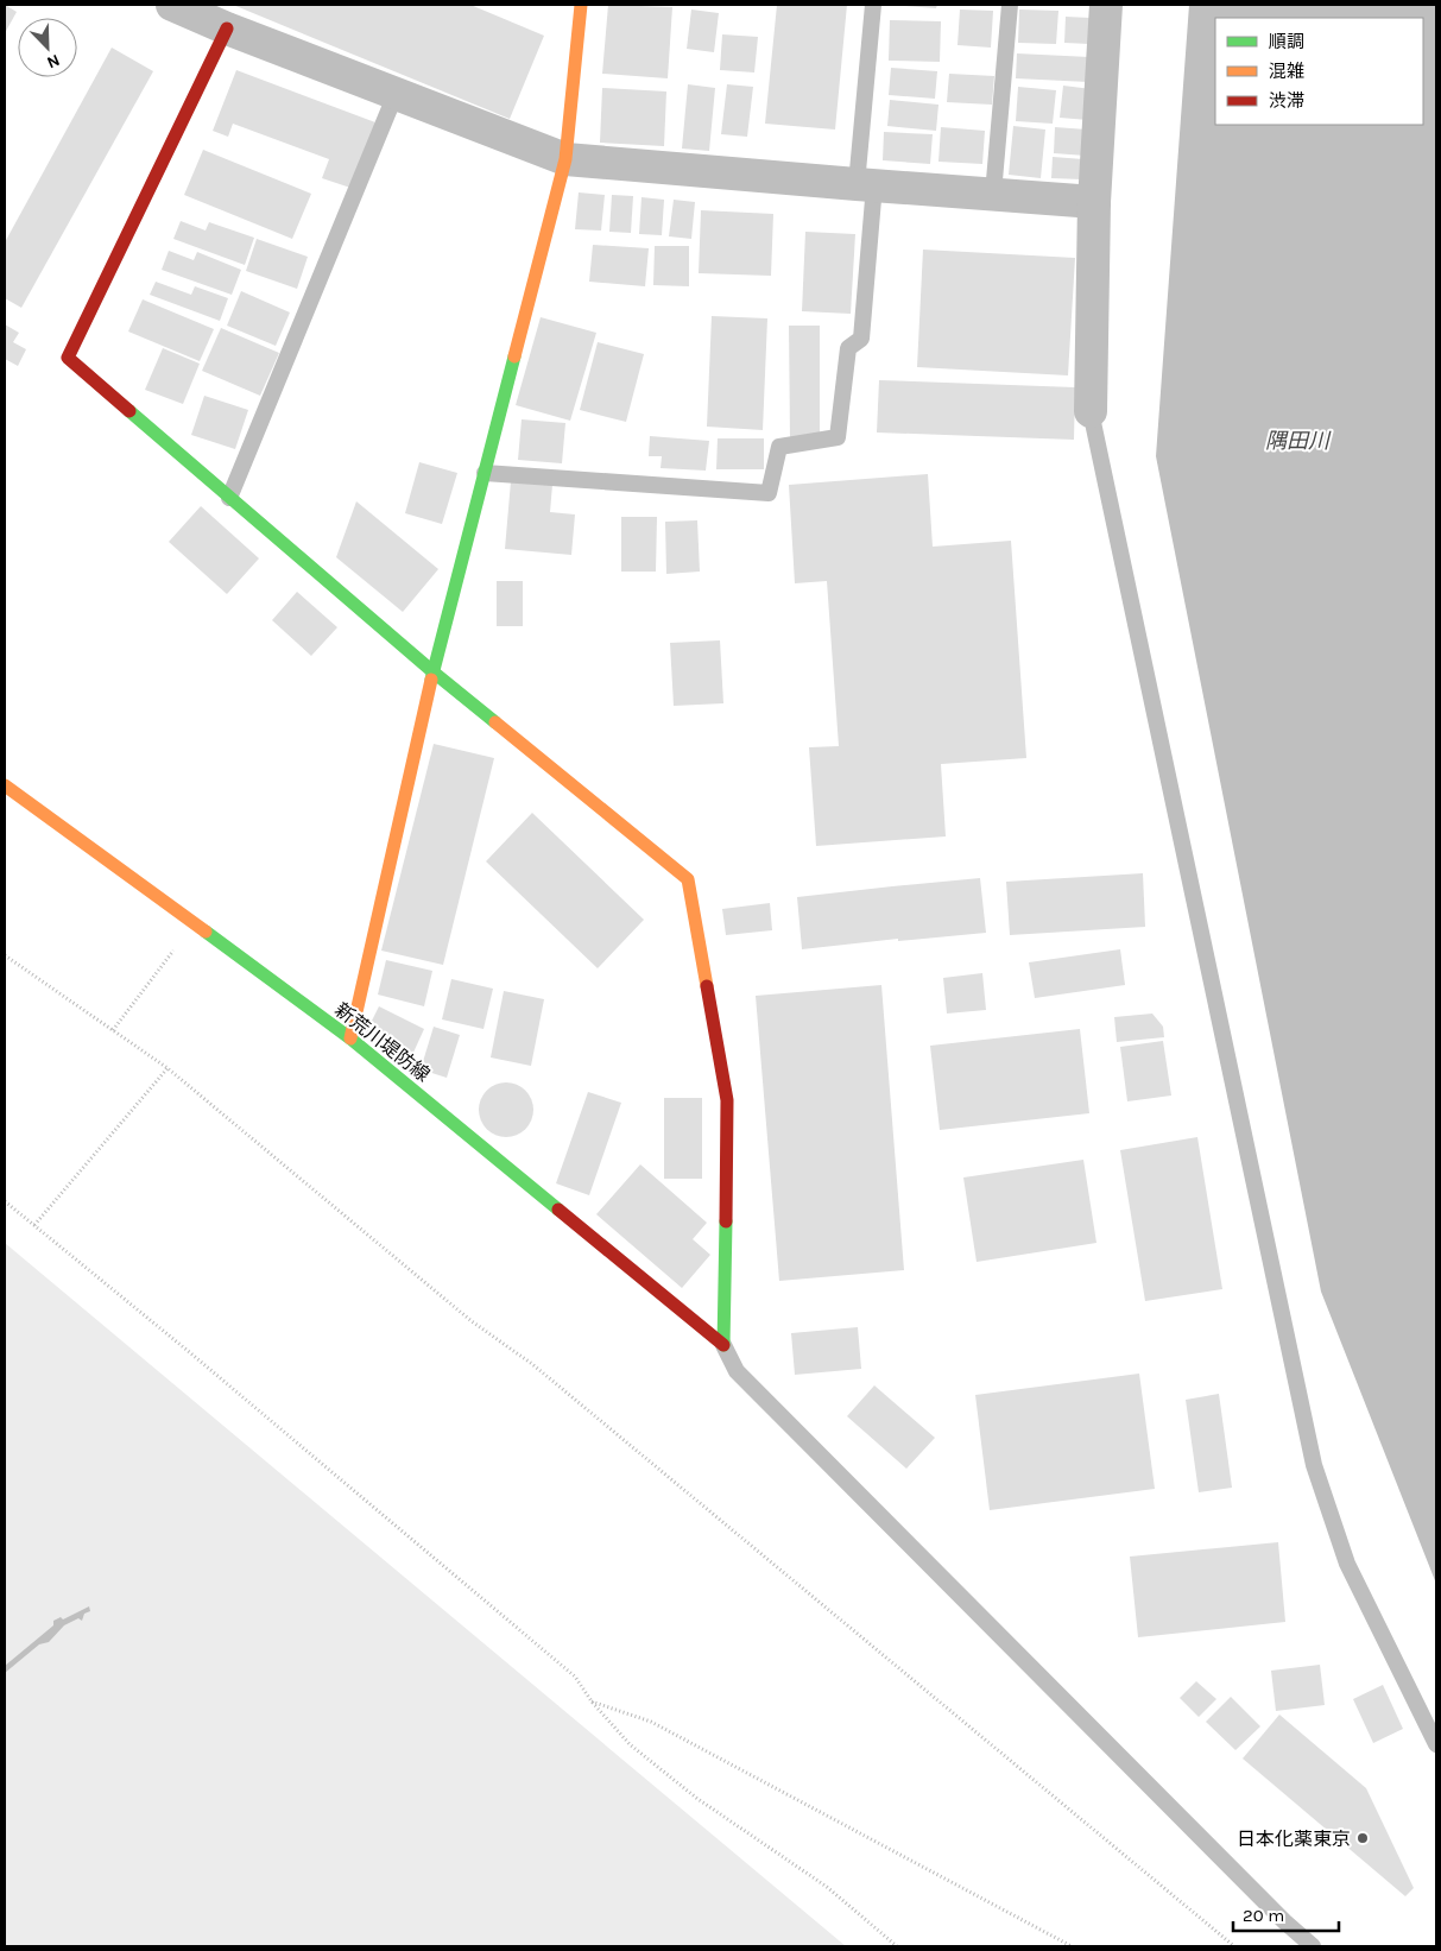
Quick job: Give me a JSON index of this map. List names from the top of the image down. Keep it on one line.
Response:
{"streets":{"street":["新荒川堤防線"]},"water":["隅田川"],"places":["日本化薬東京"],"legend":["順調","混雑","渋滞"],"scale_bar":"20 m","north":"bottom right"}
